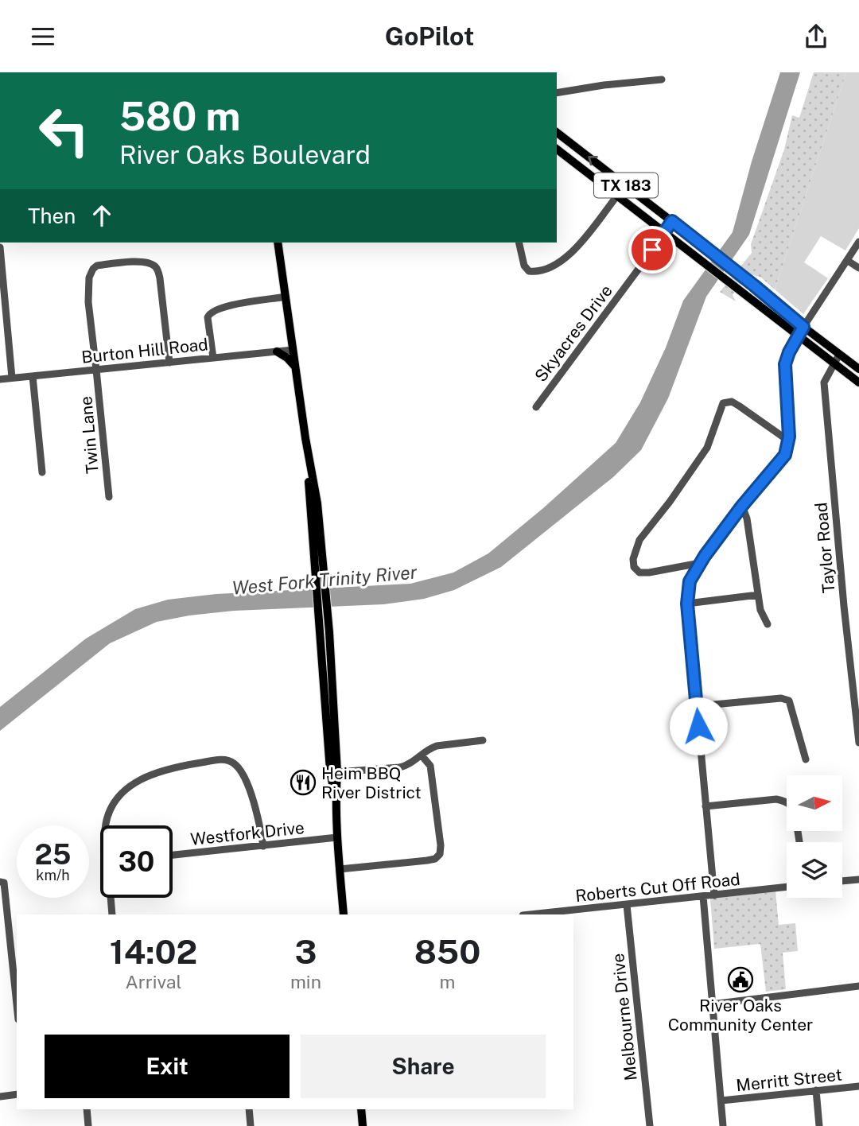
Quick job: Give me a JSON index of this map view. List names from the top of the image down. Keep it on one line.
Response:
{"streets":{"main road":["TX 183"],"street":["Skyacres Drive","Burton Hill Road","Twin Lane","Taylor Road","Westfork Drive","Roberts Cut Off Road","Melbourne Drive","Merritt Street"]},"crossings":[["TX 183","Skyacres Drive"],["TX 183","Taylor Road"],["Burton Hill Road","Twin Lane"],["Roberts Cut Off Road","Melbourne Drive"]],"water":["West Fork Trinity River"],"places":{"restaurant":["Heim BBQ River District"],"public building":["River Oaks Community Center"]},"north":"right","page":{"header":"GoPilot","turn":["580 m","River Oaks Boulevard"],"then":"Then","speed":"25 km/h","limit":"30","eta":["14:02","Arrival","3","min","850","m"],"buttons":["Exit","Share"]}}
